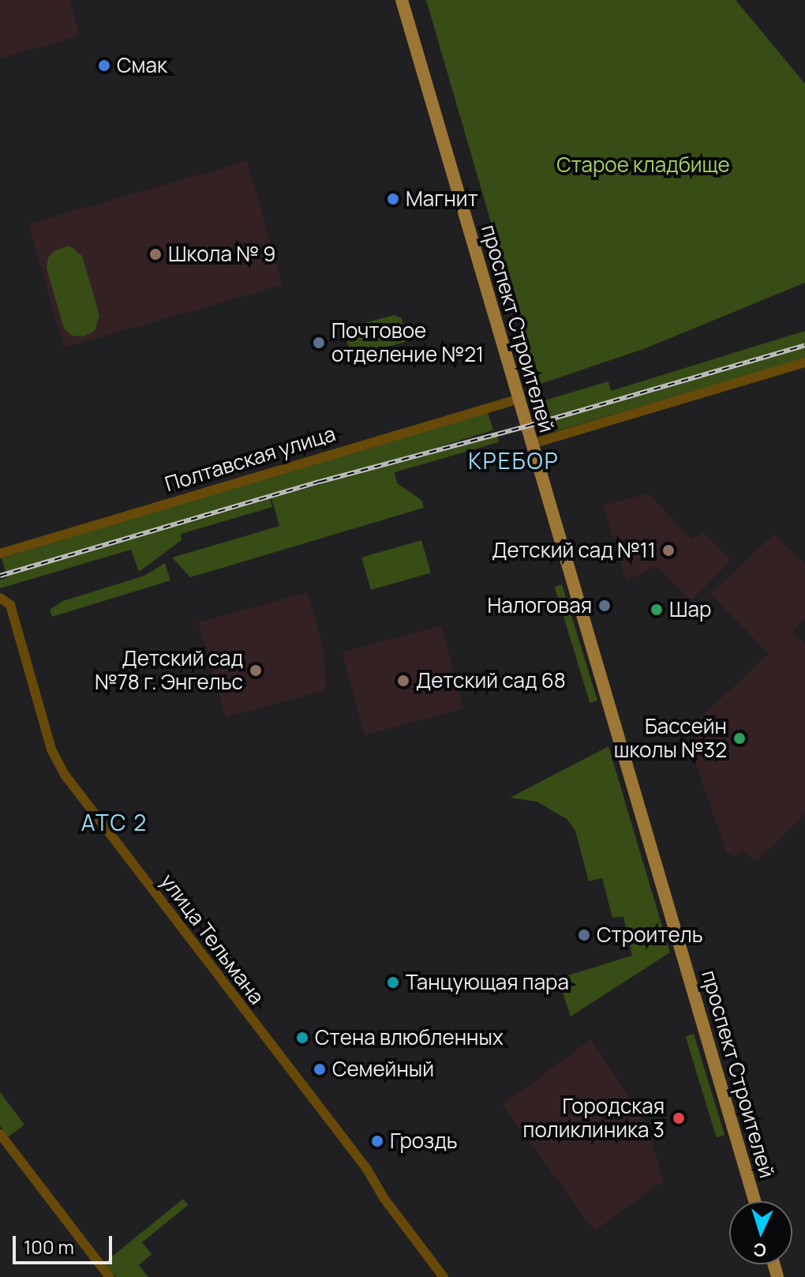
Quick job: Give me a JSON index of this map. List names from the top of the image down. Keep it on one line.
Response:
{"streets":{"main road":["проспект Строителей"],"street":["Полтавская улица","улица Тельмана"]},"crossings":[["проспект Строителей","Полтавская улица"]],"districts":["КРЕБОР","АТС 2"],"parks":["Старое кладбище"],"places":["Смак","Магнит","Школа № 9","Почтовое отделение №21","Детский сад №11","Налоговая","Шар","Детский сад №78 г. Энгельс","Детский сад 68","Бассейн школы №32","Строитель","Танцующая пара","Стена влюбленных","Семейный","Городская поликлиника 3","Гроздь"],"scale_bar":"100 m","north":"bottom"}
